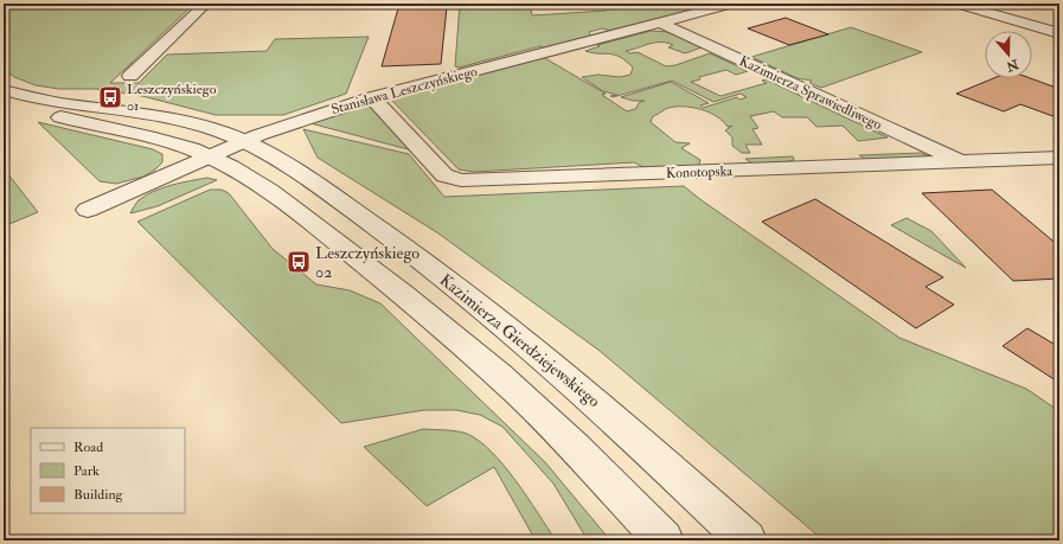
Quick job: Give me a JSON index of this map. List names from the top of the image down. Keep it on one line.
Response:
{"streets":{"street":["Stanisława Leszczyńskiego","Kazimierza Sprawiedliwego","Konotopska","Kazimierza Gierdziejewskiego"]},"crossings":[["Stanisława Leszczyńskiego","Kazimierza Sprawiedliwego"],["Stanisława Leszczyńskiego","Konotopska"],["Stanisława Leszczyńskiego","Kazimierza Gierdziejewskiego"],["Kazimierza Sprawiedliwego","Konotopska"]],"places":{"bus stop":["Leszczyńskiego 01","Leszczyńskiego 02"]},"legend":["Road","Park","Building"],"north":"bottom"}
